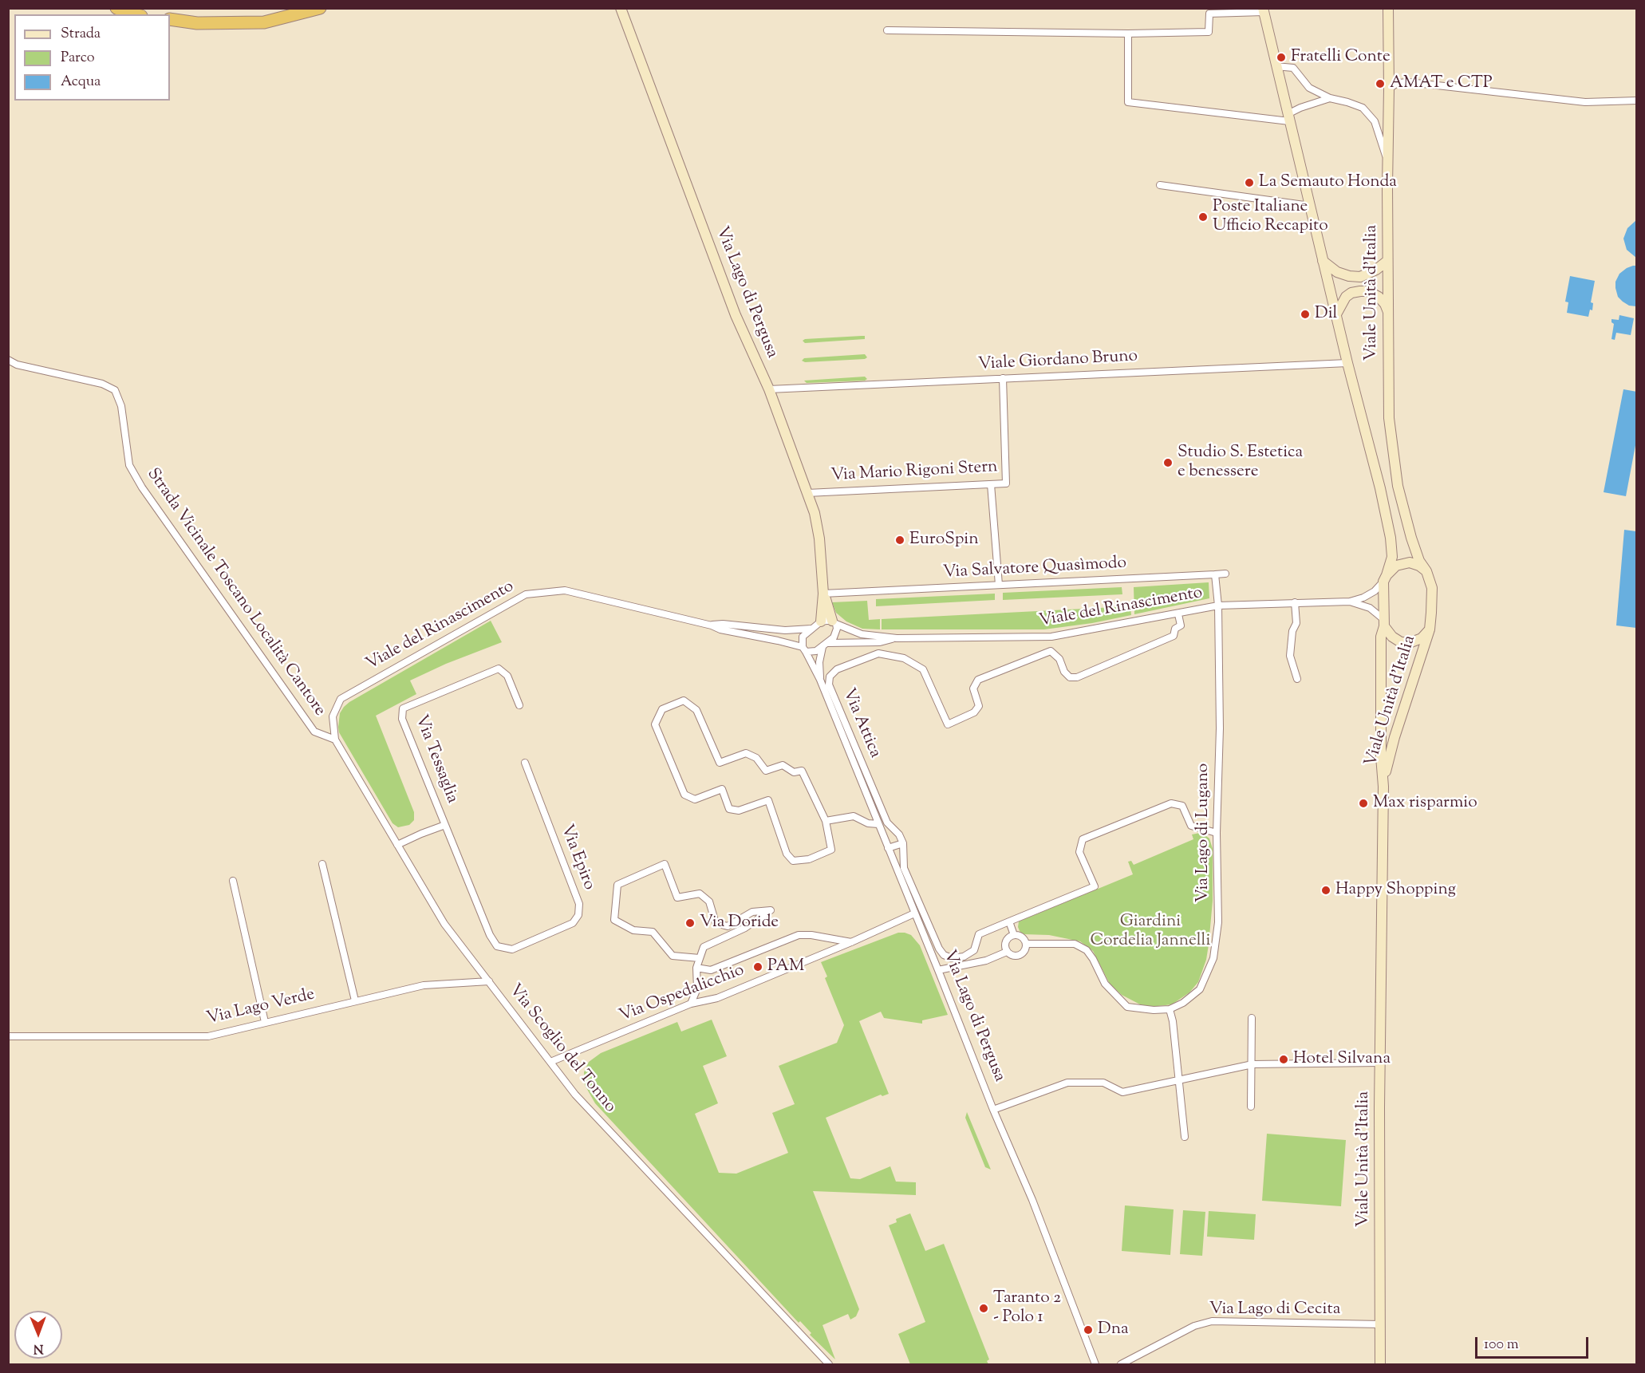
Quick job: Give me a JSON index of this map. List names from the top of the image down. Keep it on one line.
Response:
{"streets":{"main road":["Via Lago di Pergusa","Viale Unità d'Italia"],"street":["Viale Giordano Bruno","Via Mario Rigoni Stern","Via Salvatore Quasìmodo","Strada Vicinale Toscano Località Cantore","Viale del Rinascimento","Via Attica","Via Tessaglia","Via Lago di Lugano","Via Epiro","Via Ospedalicchio","Via Lago Verde","Via Scoglio del Tonno","Via Lago di Cecita"]},"crossings":[["Via Lago di Pergusa","Viale Giordano Bruno"],["Via Lago di Pergusa","Via Mario Rigoni Stern"],["Via Lago di Pergusa","Via Salvatore Quasìmodo"],["Via Lago di Pergusa","Viale del Rinascimento"],["Via Lago di Pergusa","Via Ospedalicchio"],["Viale Unità d'Italia","Viale Giordano Bruno"],["Viale Unità d'Italia","Viale del Rinascimento"],["Viale Unità d'Italia","Via Lago di Cecita"],["Viale Giordano Bruno","Via Mario Rigoni Stern"],["Strada Vicinale Toscano Località Cantore","Viale del Rinascimento"],["Strada Vicinale Toscano Località Cantore","Via Scoglio del Tonno"],["Viale del Rinascimento","Via Attica"],["Viale del Rinascimento","Via Lago di Lugano"],["Viale del Rinascimento","Via Scoglio del Tonno"],["Via Tessaglia","Via Epiro"],["Via Ospedalicchio","Via Scoglio del Tonno"],["Via Lago Verde","Via Scoglio del Tonno"]],"parks":["Giardini Cordelia Jannelli"],"places":["Fratelli Conte","AMAT e CTP","La Semauto Honda","Poste Italiane Ufficio Recapito","Dil","Studio S. Estetica e benessere","EuroSpin","Max risparmio","Happy Shopping","Via Doride","PAM","Hotel Silvana","Taranto 2 - Polo 1","Dna"],"legend":["Strada","Parco","Acqua"],"scale_bar":"100 m","north":"bottom"}
